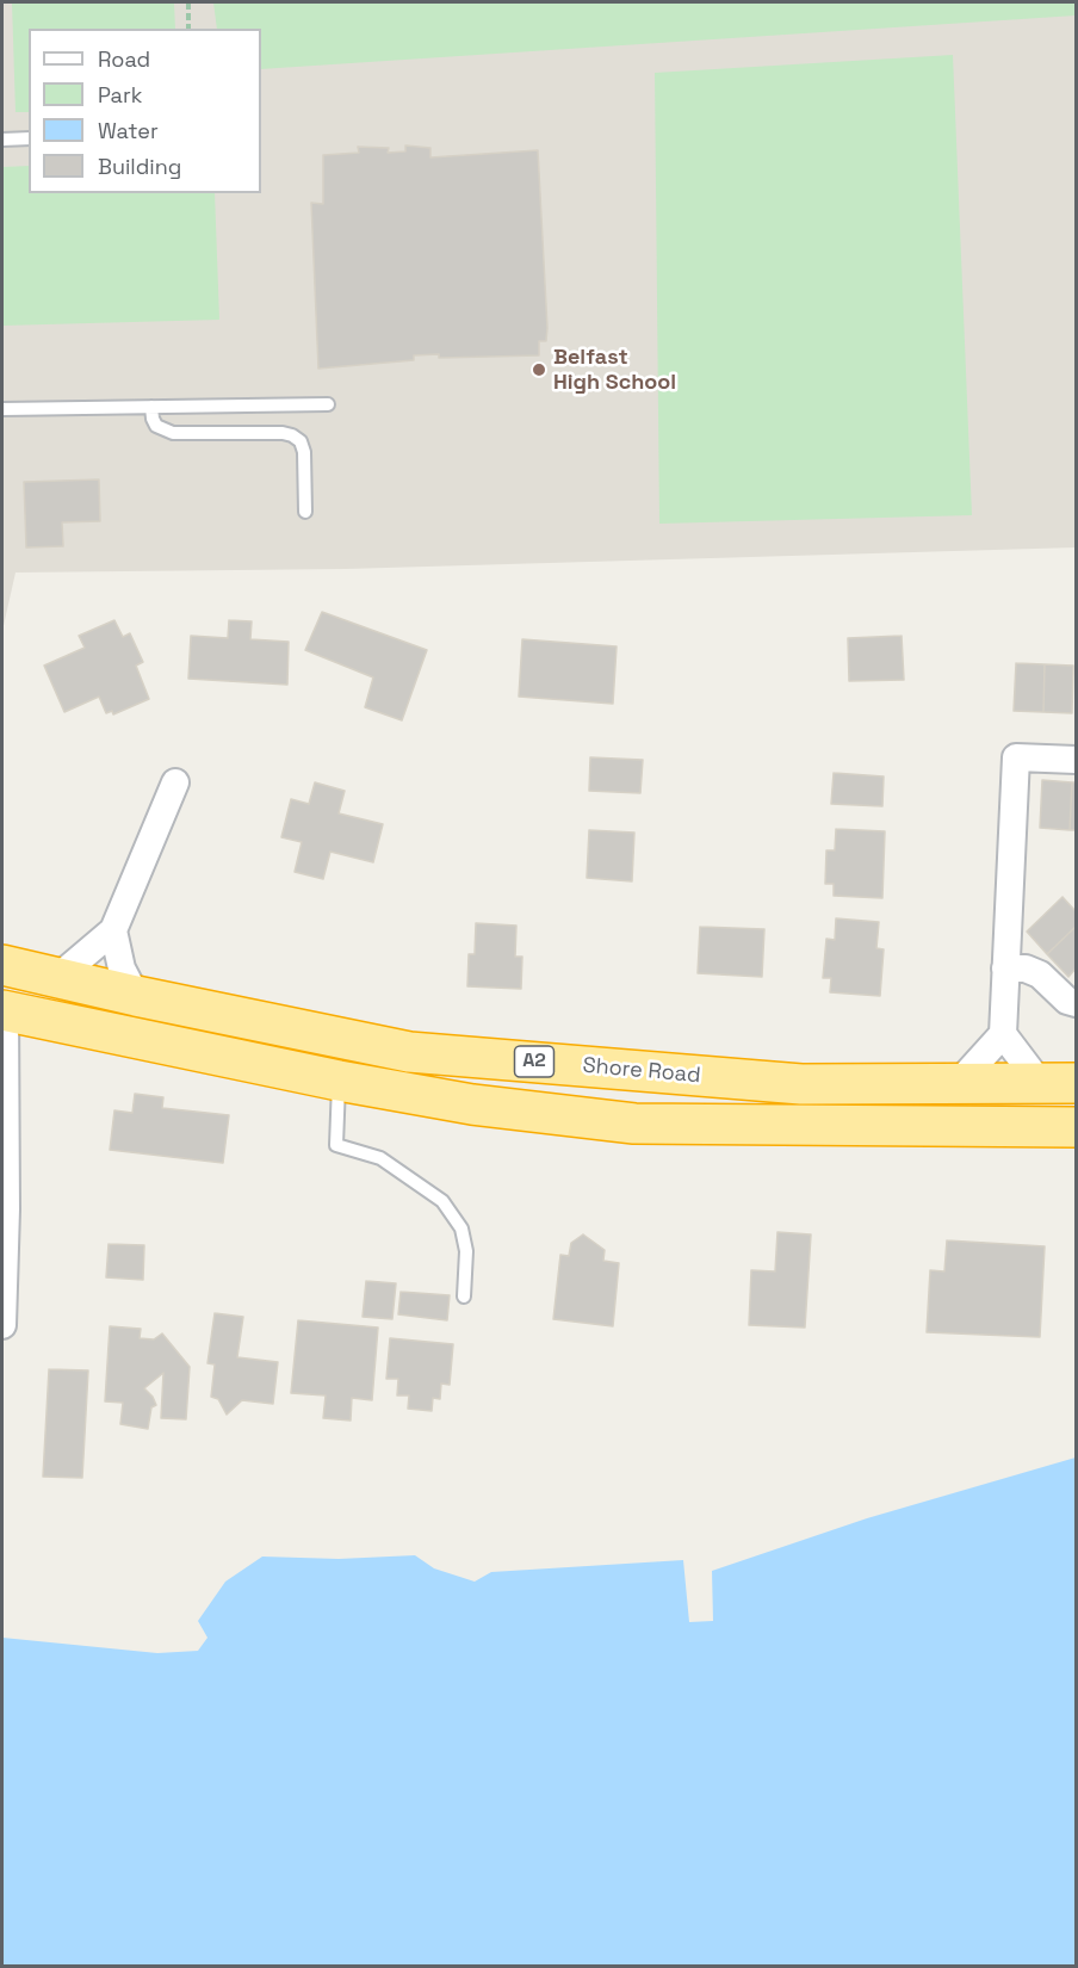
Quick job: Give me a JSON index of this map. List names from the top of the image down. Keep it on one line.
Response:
{"streets":{"highway":["A2","Shore Road"]},"places":["Belfast High School"],"legend":["Road","Park","Water","Building"]}
